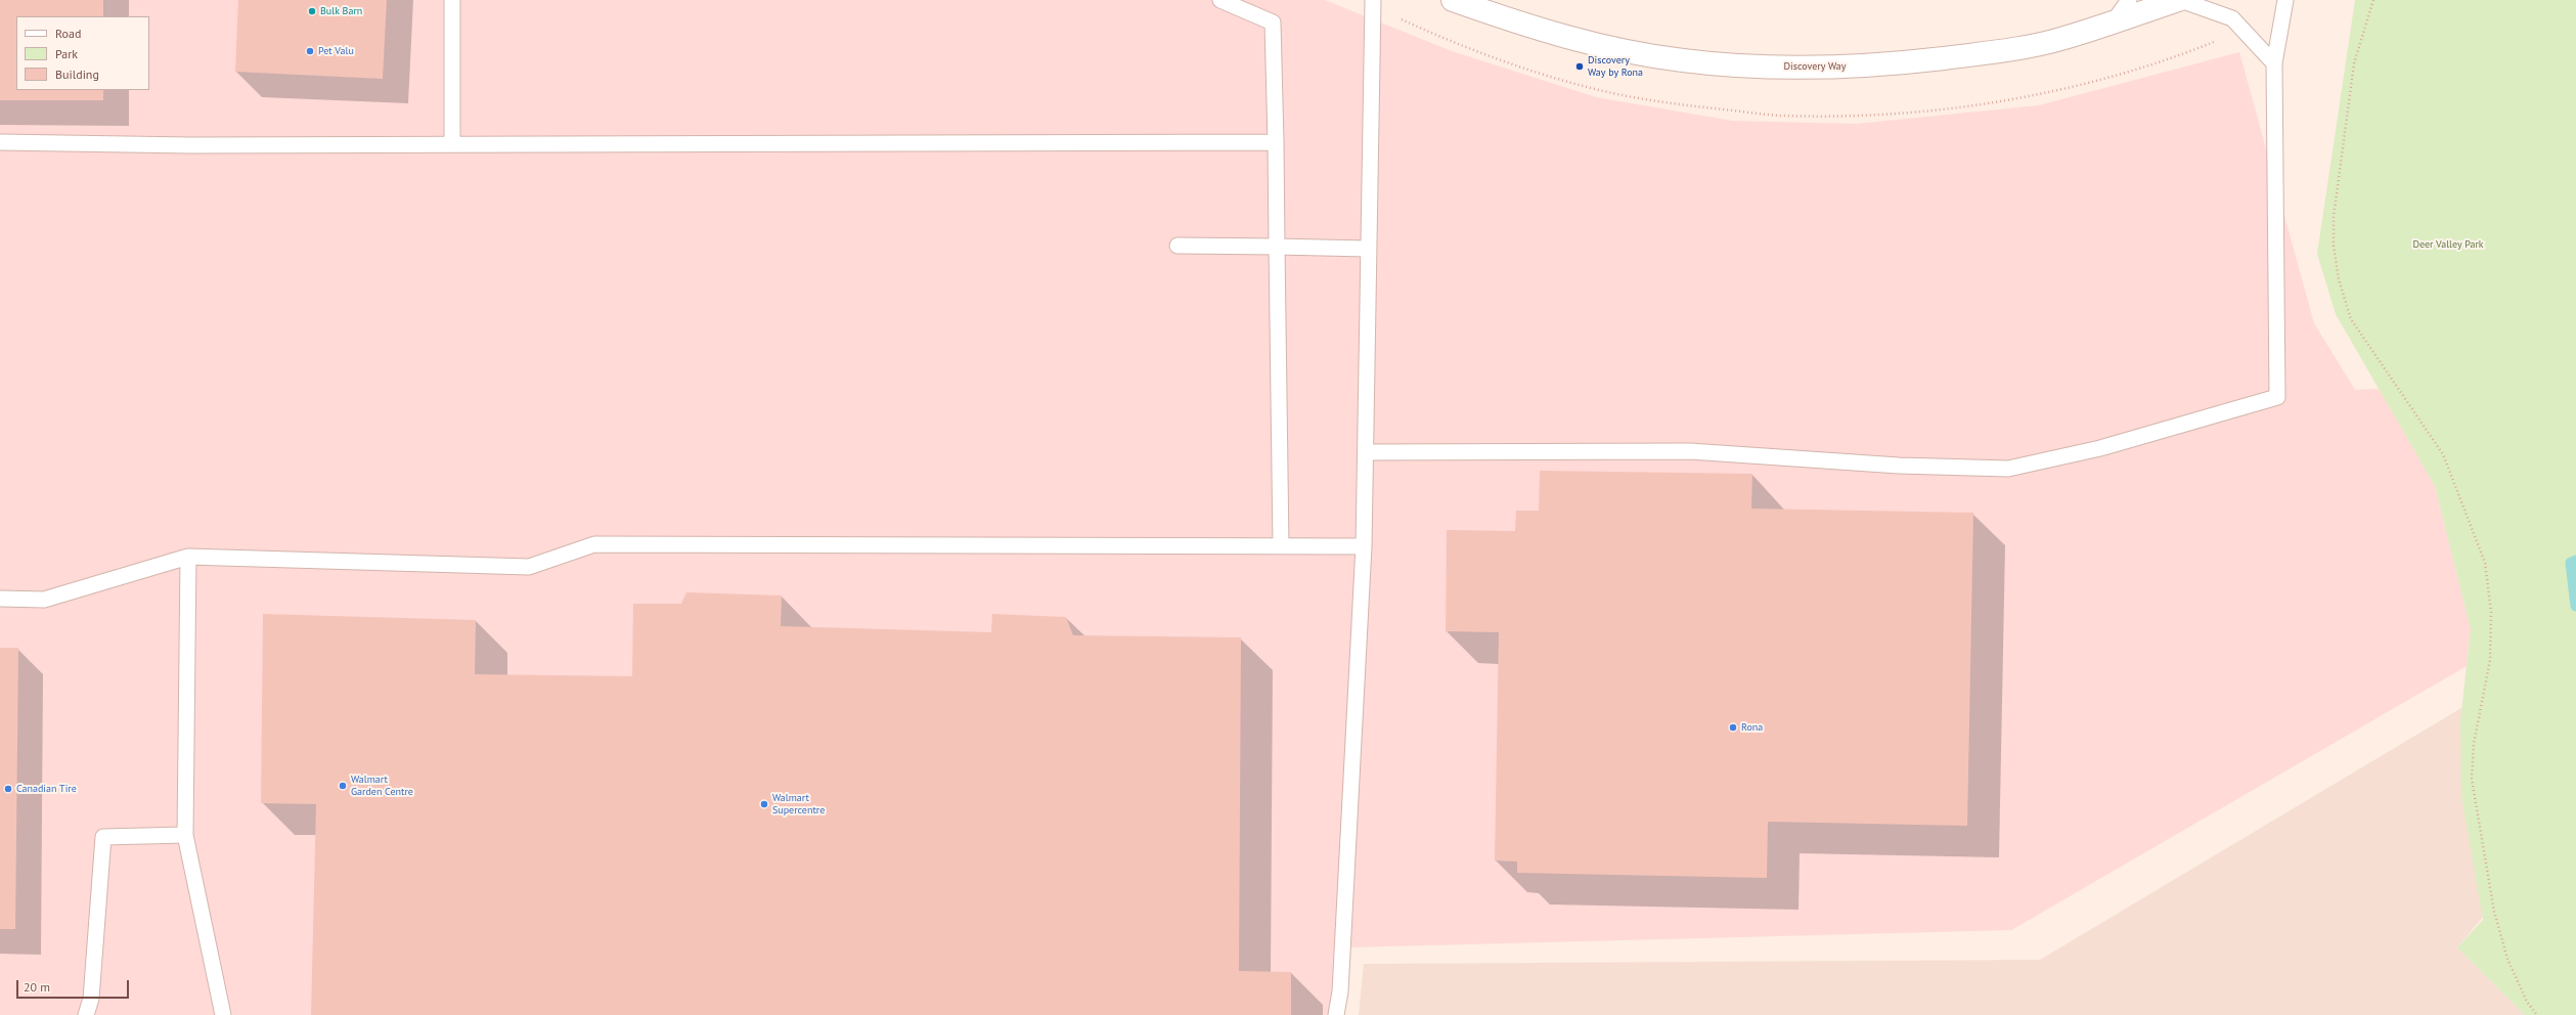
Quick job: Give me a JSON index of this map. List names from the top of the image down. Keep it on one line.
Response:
{"streets":{"street":["Discovery Way"]},"parks":["Deer Valley Park"],"places":["Bulk Barn","Pet Valu","Discovery Way by Rona","Rona","Walmart Garden Centre","Canadian Tire","Walmart Supercentre"],"legend":["Road","Park","Building"],"scale_bar":"20 m"}
